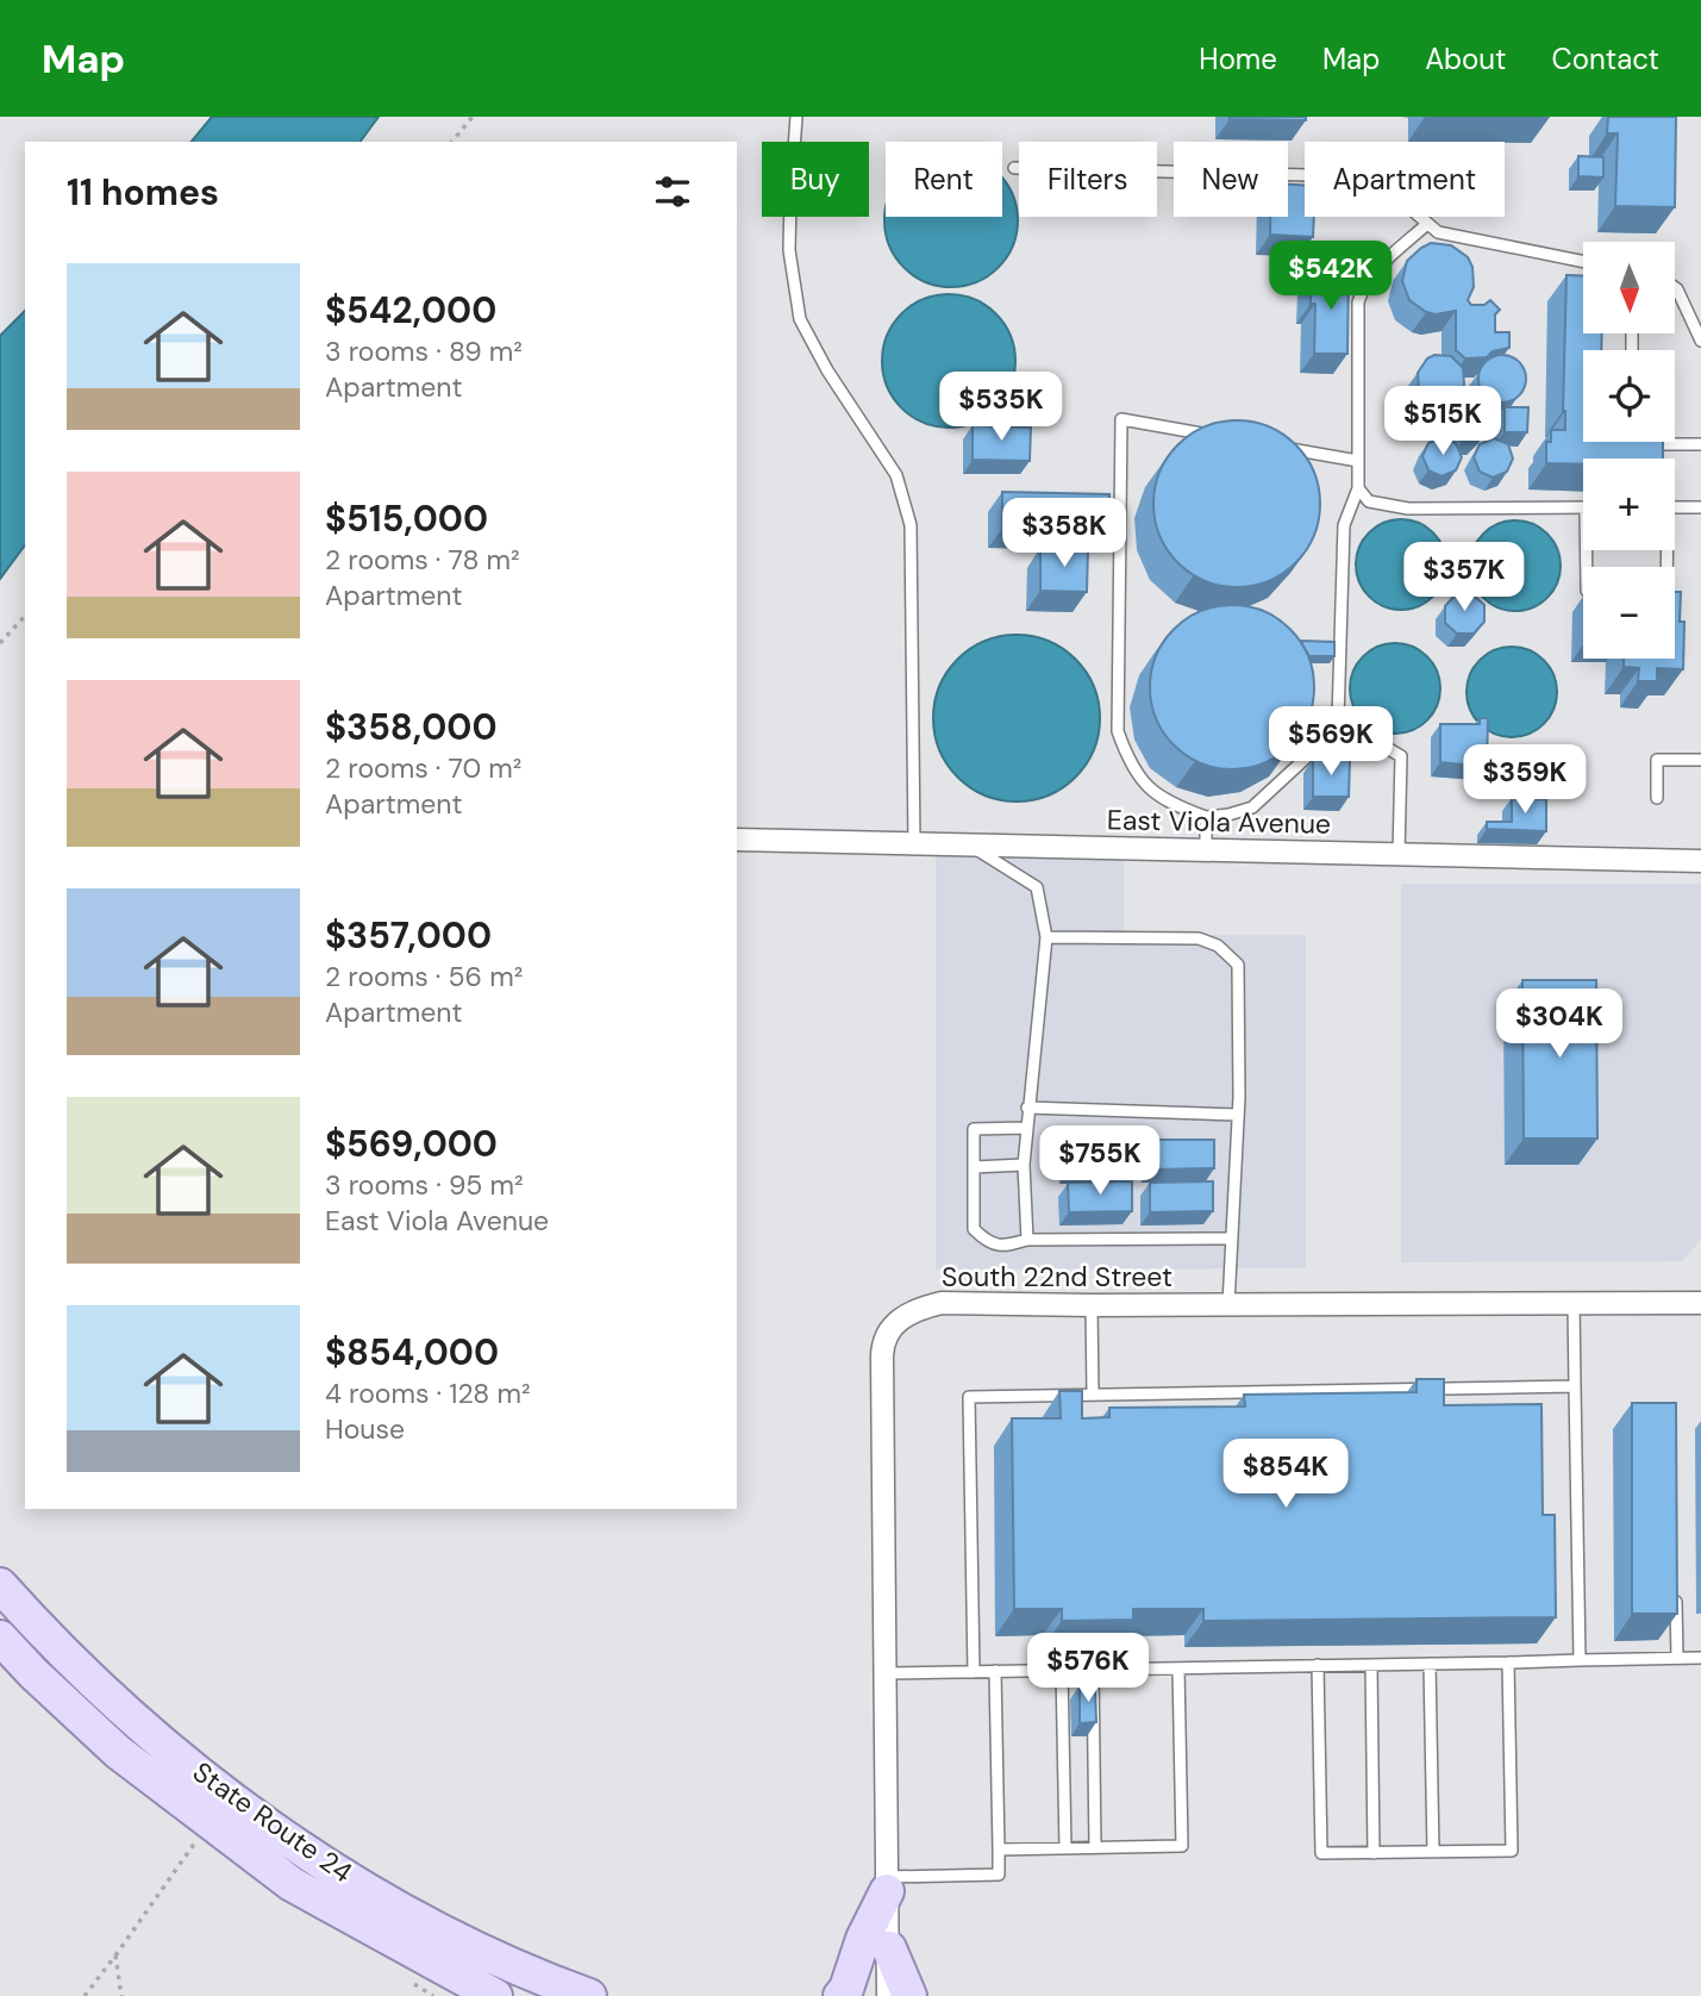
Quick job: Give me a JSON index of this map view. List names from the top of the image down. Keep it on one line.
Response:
{"streets":{"main road":["State Route 24"],"street":["East Viola Avenue","South 22nd Street"]},"north":"bottom","page":{"header":"Map","nav":["Home","Map","About","Contact"],"chip":["Buy","Rent","Filters","New","Apartment"],"heading":"11 homes","price":["$542K","$535K","$515K","$358K","$357K","$569K","$359K","$304K","$755K","$854K","$576K"],"map_buttons":["+","−"],"list":[{"name":"$542,000","note":"3 rooms · 89 m² · Apartment"},{"name":"$515,000","note":"2 rooms · 78 m² · Apartment"},{"name":"$358,000","note":"2 rooms · 70 m² · Apartment"},{"name":"$357,000","note":"2 rooms · 56 m² · Apartment"},{"name":"$569,000","note":"3 rooms · 95 m² · East Viola Avenue"},{"name":"$854,000","note":"4 rooms · 128 m² · House"}]}}
